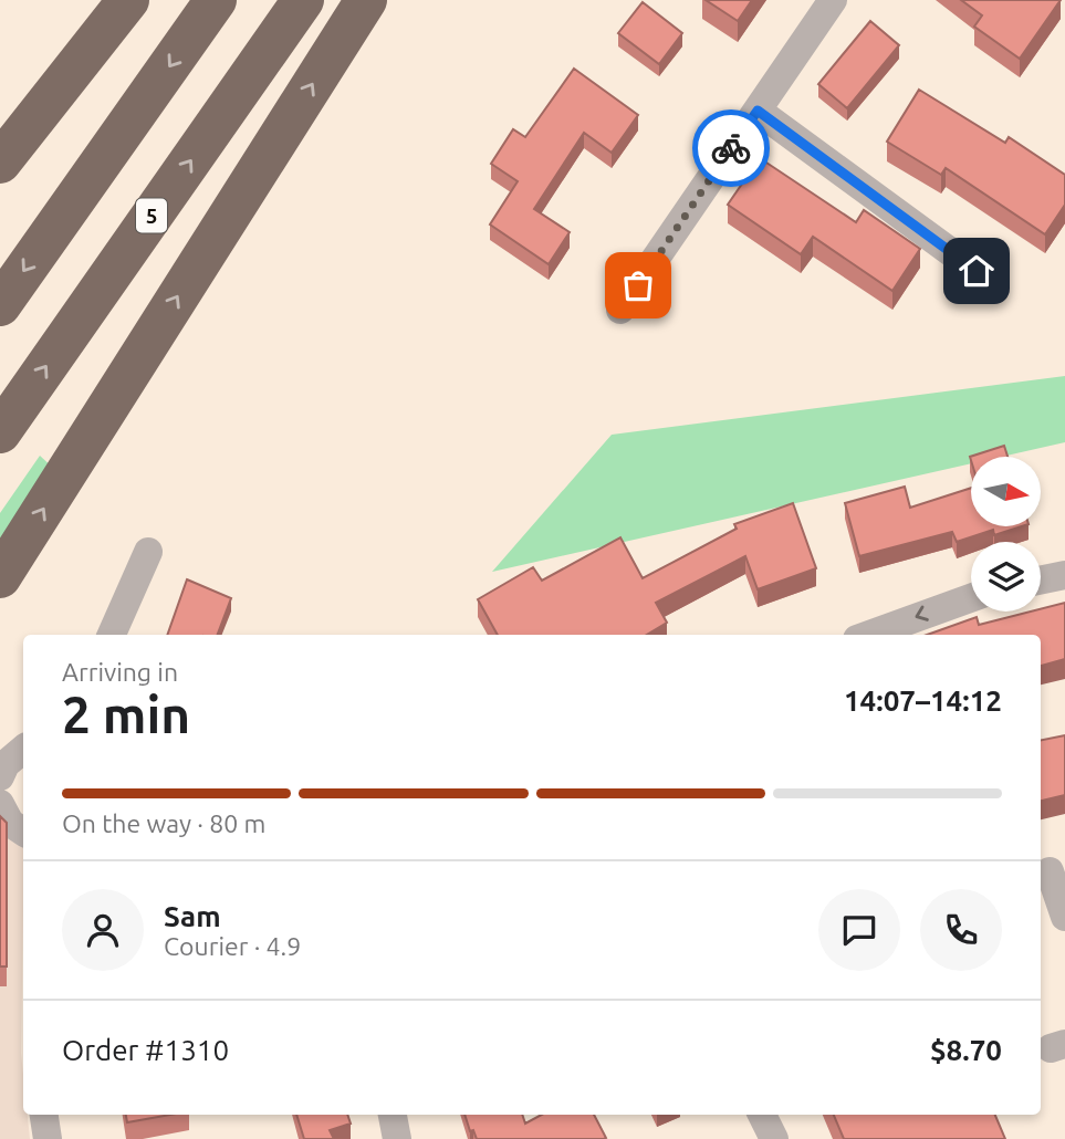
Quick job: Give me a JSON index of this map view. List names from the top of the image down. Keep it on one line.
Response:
{"streets":{"highway":["5"]},"north":"right","page":{"heading":["2 min","Arriving in","14:07–14:12"],"panel":["Sam","Courier · 4.9","Order #1310","$8.70"],"bar":"On the way · 80 m"}}
